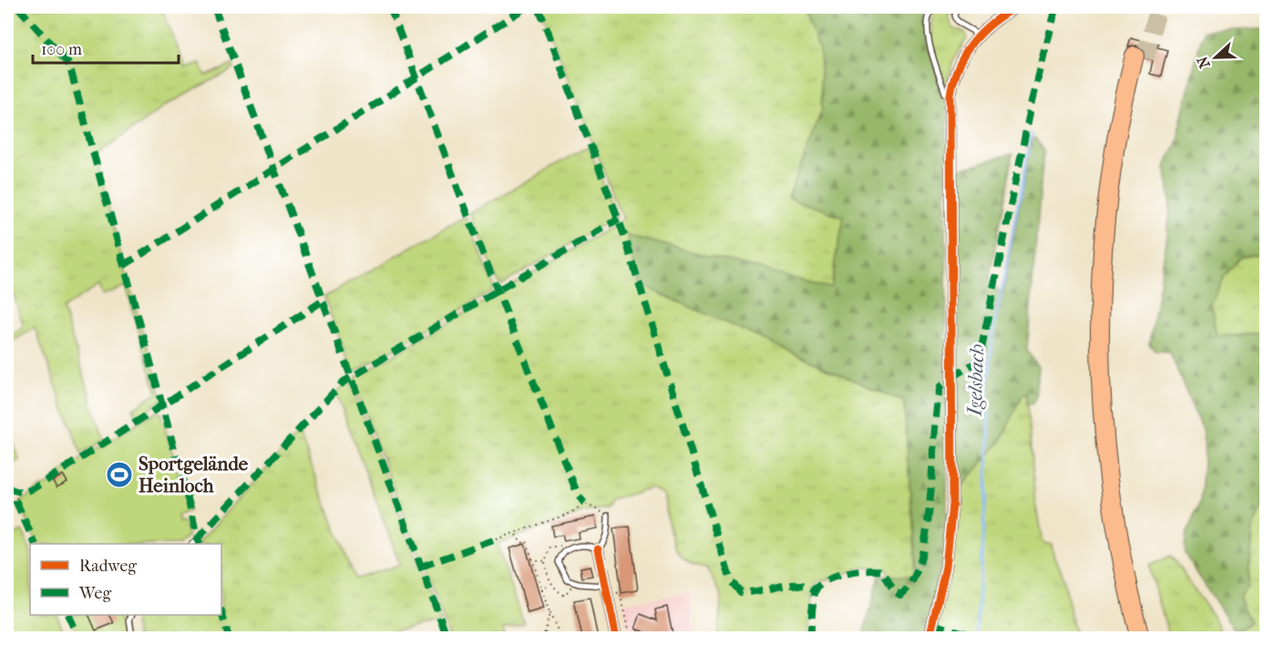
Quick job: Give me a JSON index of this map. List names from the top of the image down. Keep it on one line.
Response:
{"water":["Igelsbach"],"places":{"sports":["Sportgelände Heinloch"]},"legend":["Radweg","Weg"],"scale_bar":"100 m","north":"left"}
